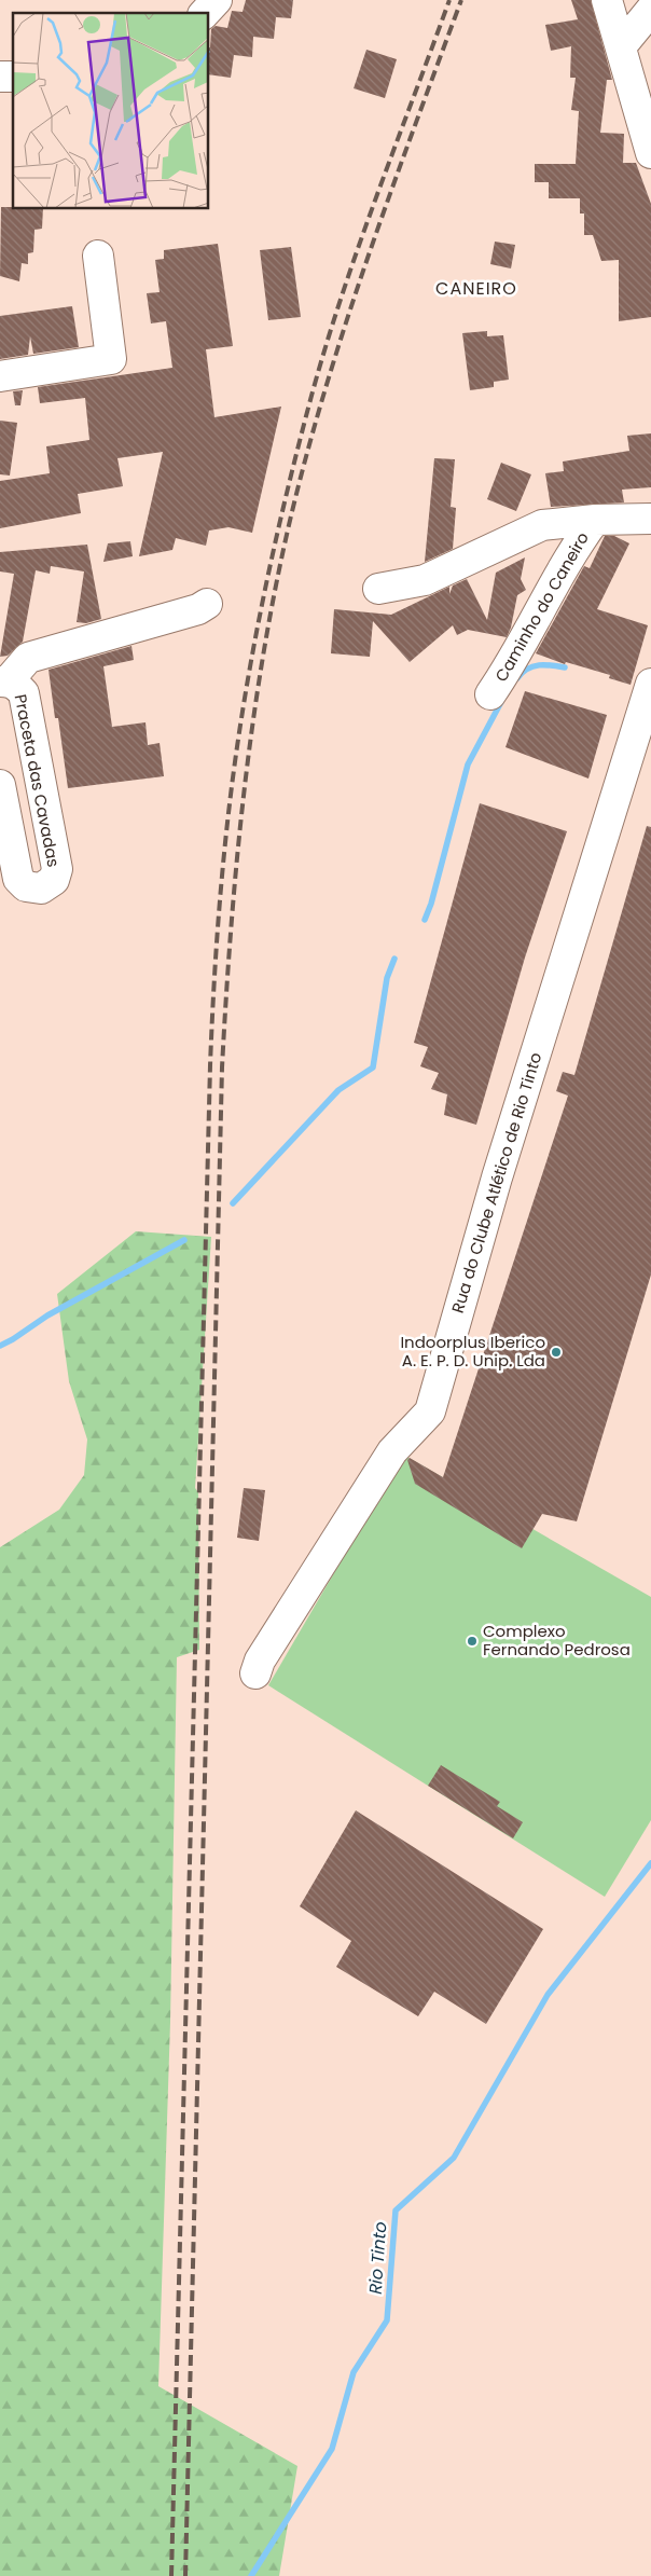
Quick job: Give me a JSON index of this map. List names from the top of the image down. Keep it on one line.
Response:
{"streets":{"street":["Caminho do Caneiro","Praceta das Cavadas","Rua do Clube Atlético de Rio Tinto"]},"districts":["CANEIRO"],"water":["Rio Tinto"],"places":["Indoorplus Iberico A. E. P. D. Unip. Lda","Complexo Fernando Pedrosa"]}
